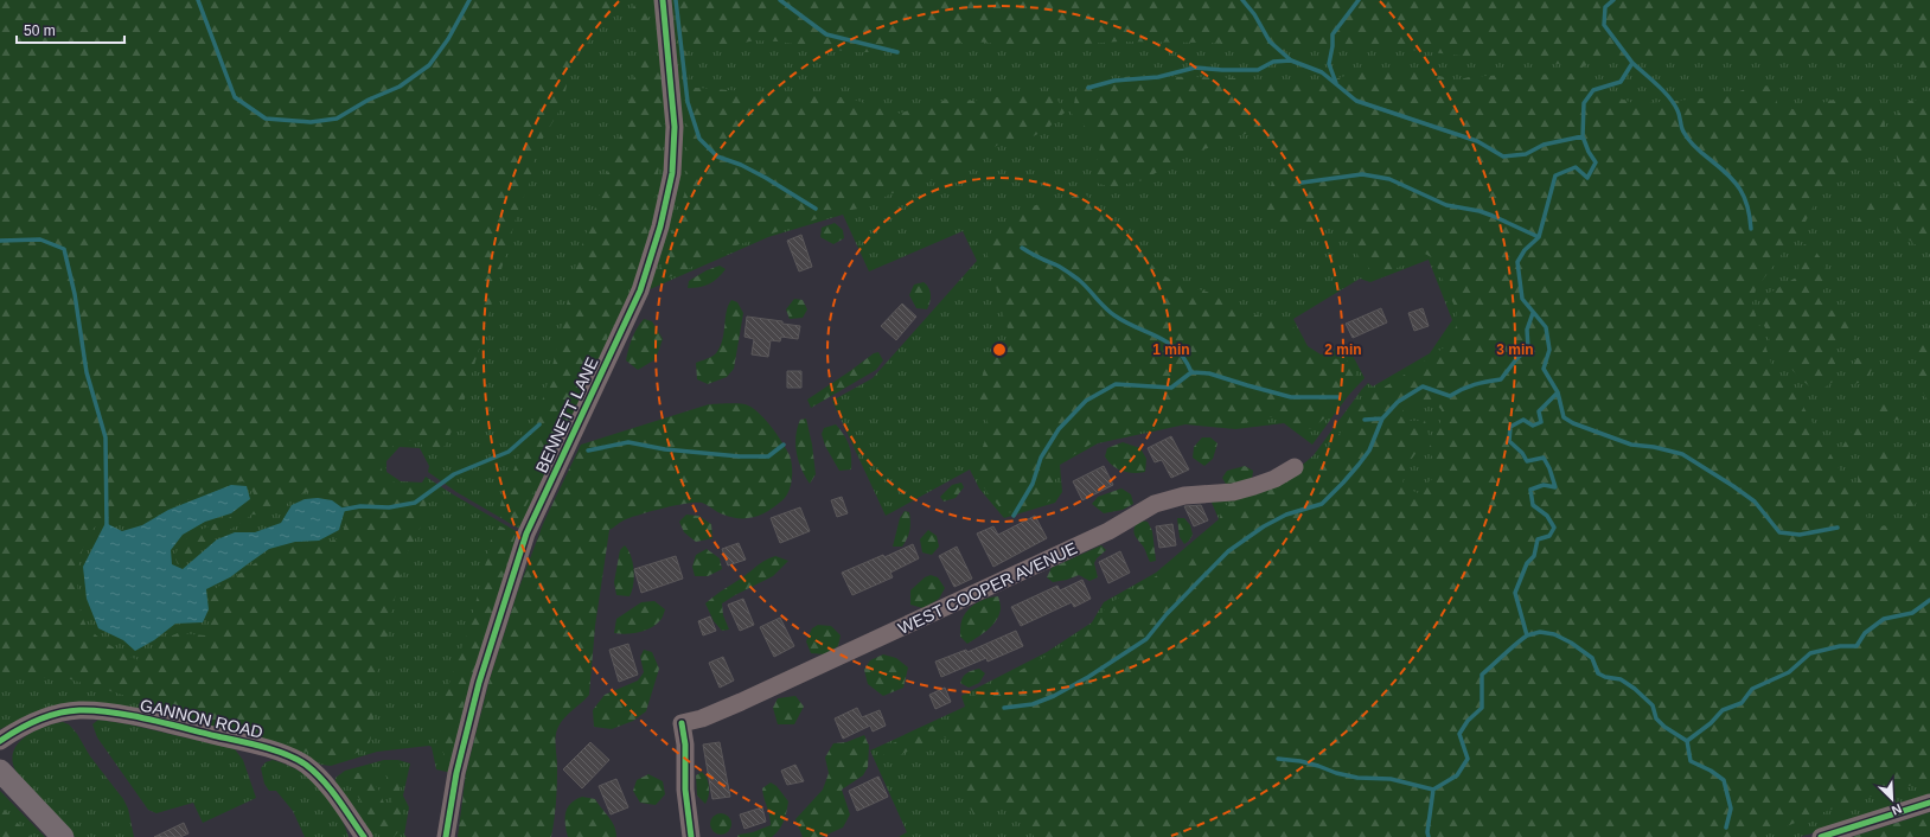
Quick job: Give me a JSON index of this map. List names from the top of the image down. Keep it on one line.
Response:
{"streets":{"street":["BENNETT LANE","WEST COOPER AVENUE","GANNON ROAD"]},"scale_bar":"50 m","north":"bottom right","rings":["1 min","2 min","3 min"]}
